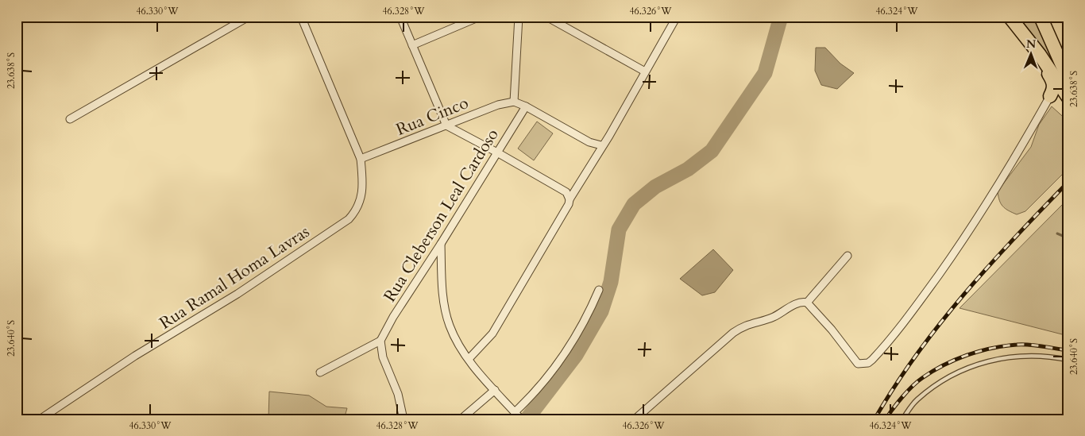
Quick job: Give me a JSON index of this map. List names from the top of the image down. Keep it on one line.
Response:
{"streets":{"street":["Rua Cinco","Rua Cleberson Leal Cardoso","Rua Ramal Homa Lavras"]},"crossings":[["Rua Cinco","Rua Ramal Homa Lavras"]],"north":"top","coordinates":["46.330°W","46.328°W","46.326°W","46.324°W","23.638°S","23.640°S"]}
